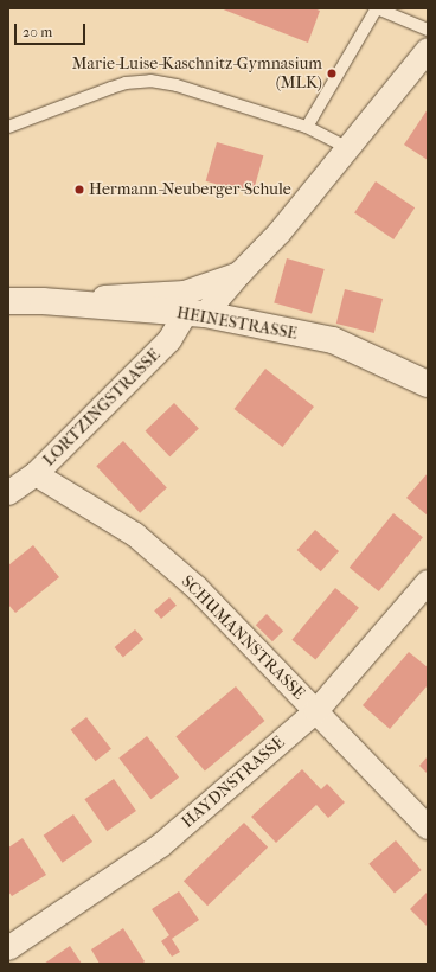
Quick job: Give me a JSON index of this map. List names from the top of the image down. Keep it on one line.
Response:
{"streets":{"main road":["HEINESTRASSE"],"street":["LORTZINGSTRASSE","SCHUMANNSTRASSE","HAYDNSTRASSE"]},"crossings":[["HEINESTRASSE","LORTZINGSTRASSE"],["LORTZINGSTRASSE","SCHUMANNSTRASSE"],["SCHUMANNSTRASSE","HAYDNSTRASSE"]],"places":["Marie-Luise-Kaschnitz-Gymnasium (MLK)","Hermann-Neuberger-Schule"],"scale_bar":"20 m"}
